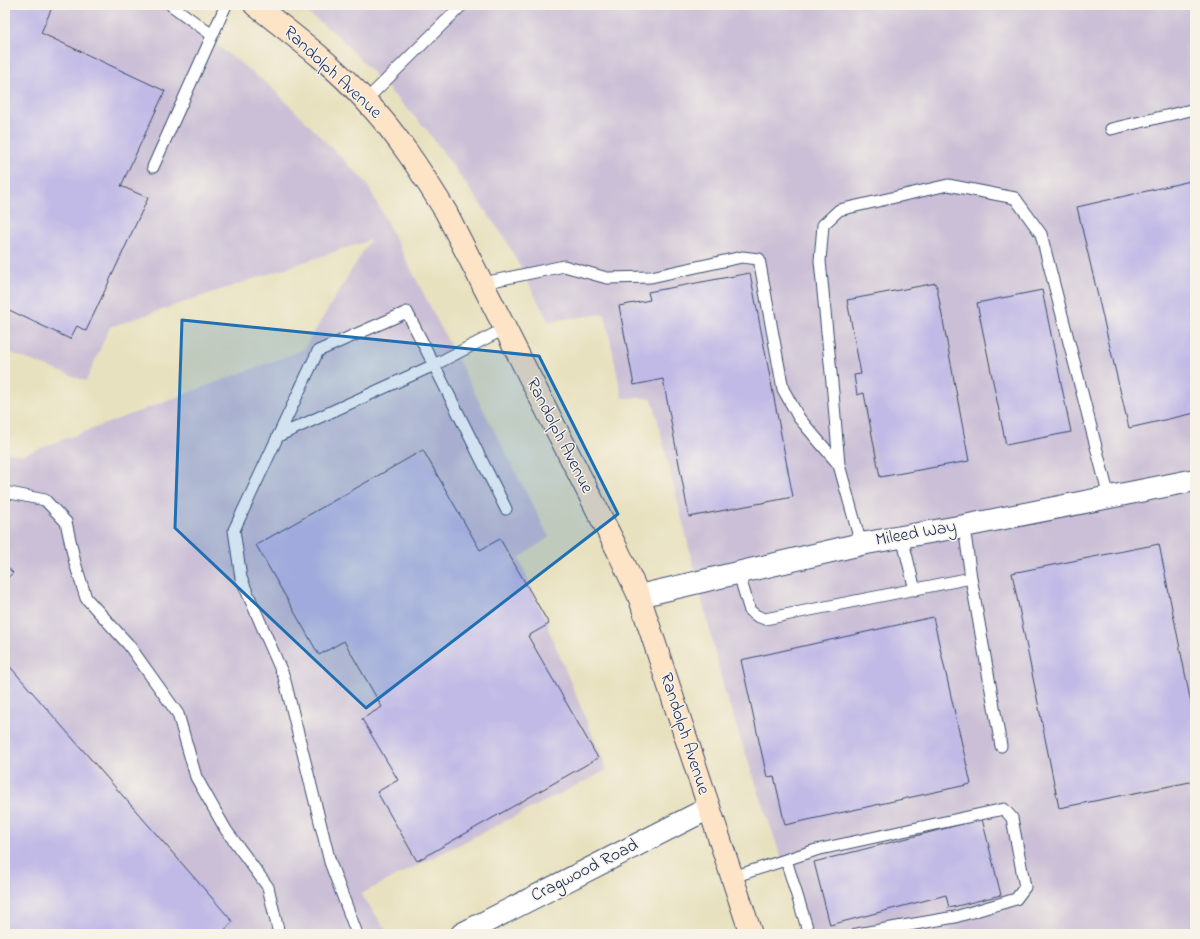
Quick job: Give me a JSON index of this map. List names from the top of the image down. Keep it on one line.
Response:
{"streets":{"main road":["Randolph Avenue"],"street":["Mileed Way","Cragwood Road"]},"crossings":[["Randolph Avenue","Mileed Way"],["Randolph Avenue","Cragwood Road"]]}
